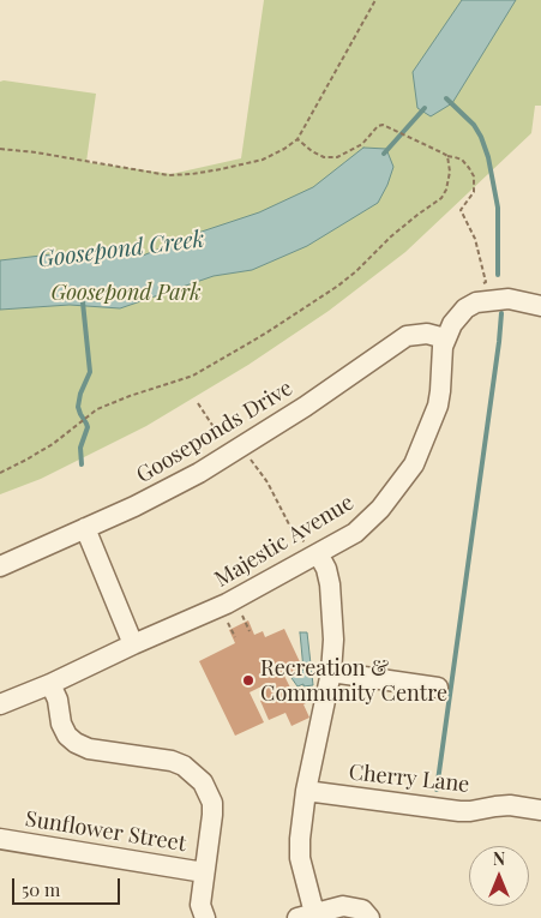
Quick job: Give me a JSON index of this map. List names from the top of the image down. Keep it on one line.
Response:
{"streets":{"street":["Gooseponds Drive","Majestic Avenue","Cherry Lane","Sunflower Street"]},"crossings":[["Gooseponds Drive","Majestic Avenue"]],"water":["Goosepond Creek"],"parks":["Goosepond Park"],"places":["Recreation & Community Centre"],"scale_bar":"50 m","north":"top"}
